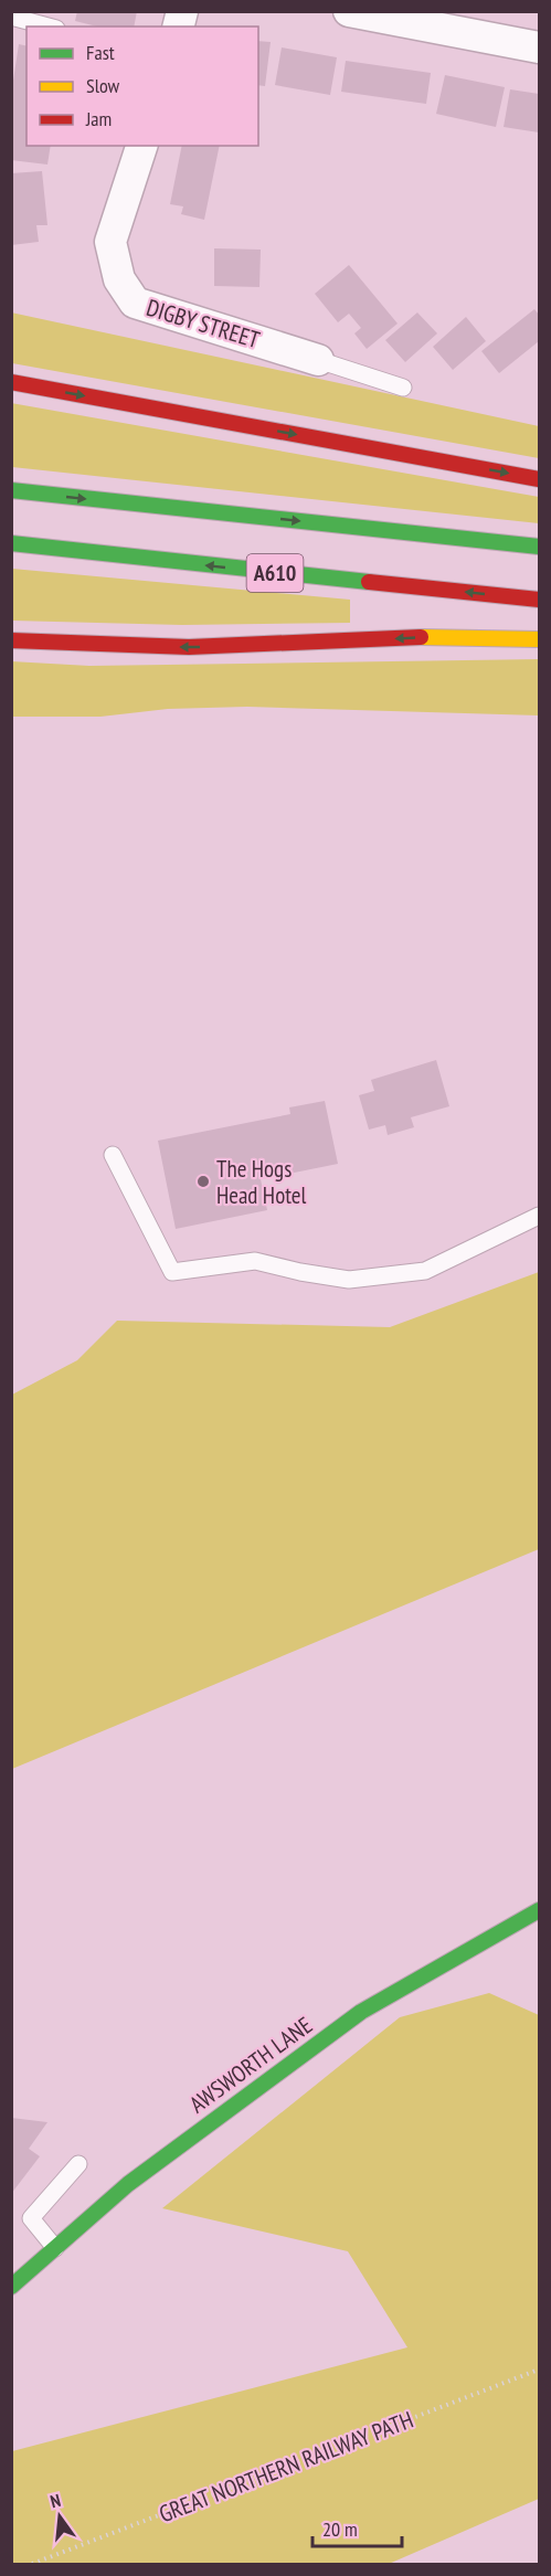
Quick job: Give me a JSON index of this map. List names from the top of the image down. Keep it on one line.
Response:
{"streets":{"main road":["A610","AWSWORTH LANE"],"street":["DIGBY STREET"],"path":["GREAT NORTHERN RAILWAY PATH"]},"places":["The Hogs Head Hotel"],"legend":["Fast","Slow","Jam"],"scale_bar":"20 m","north":"top"}
